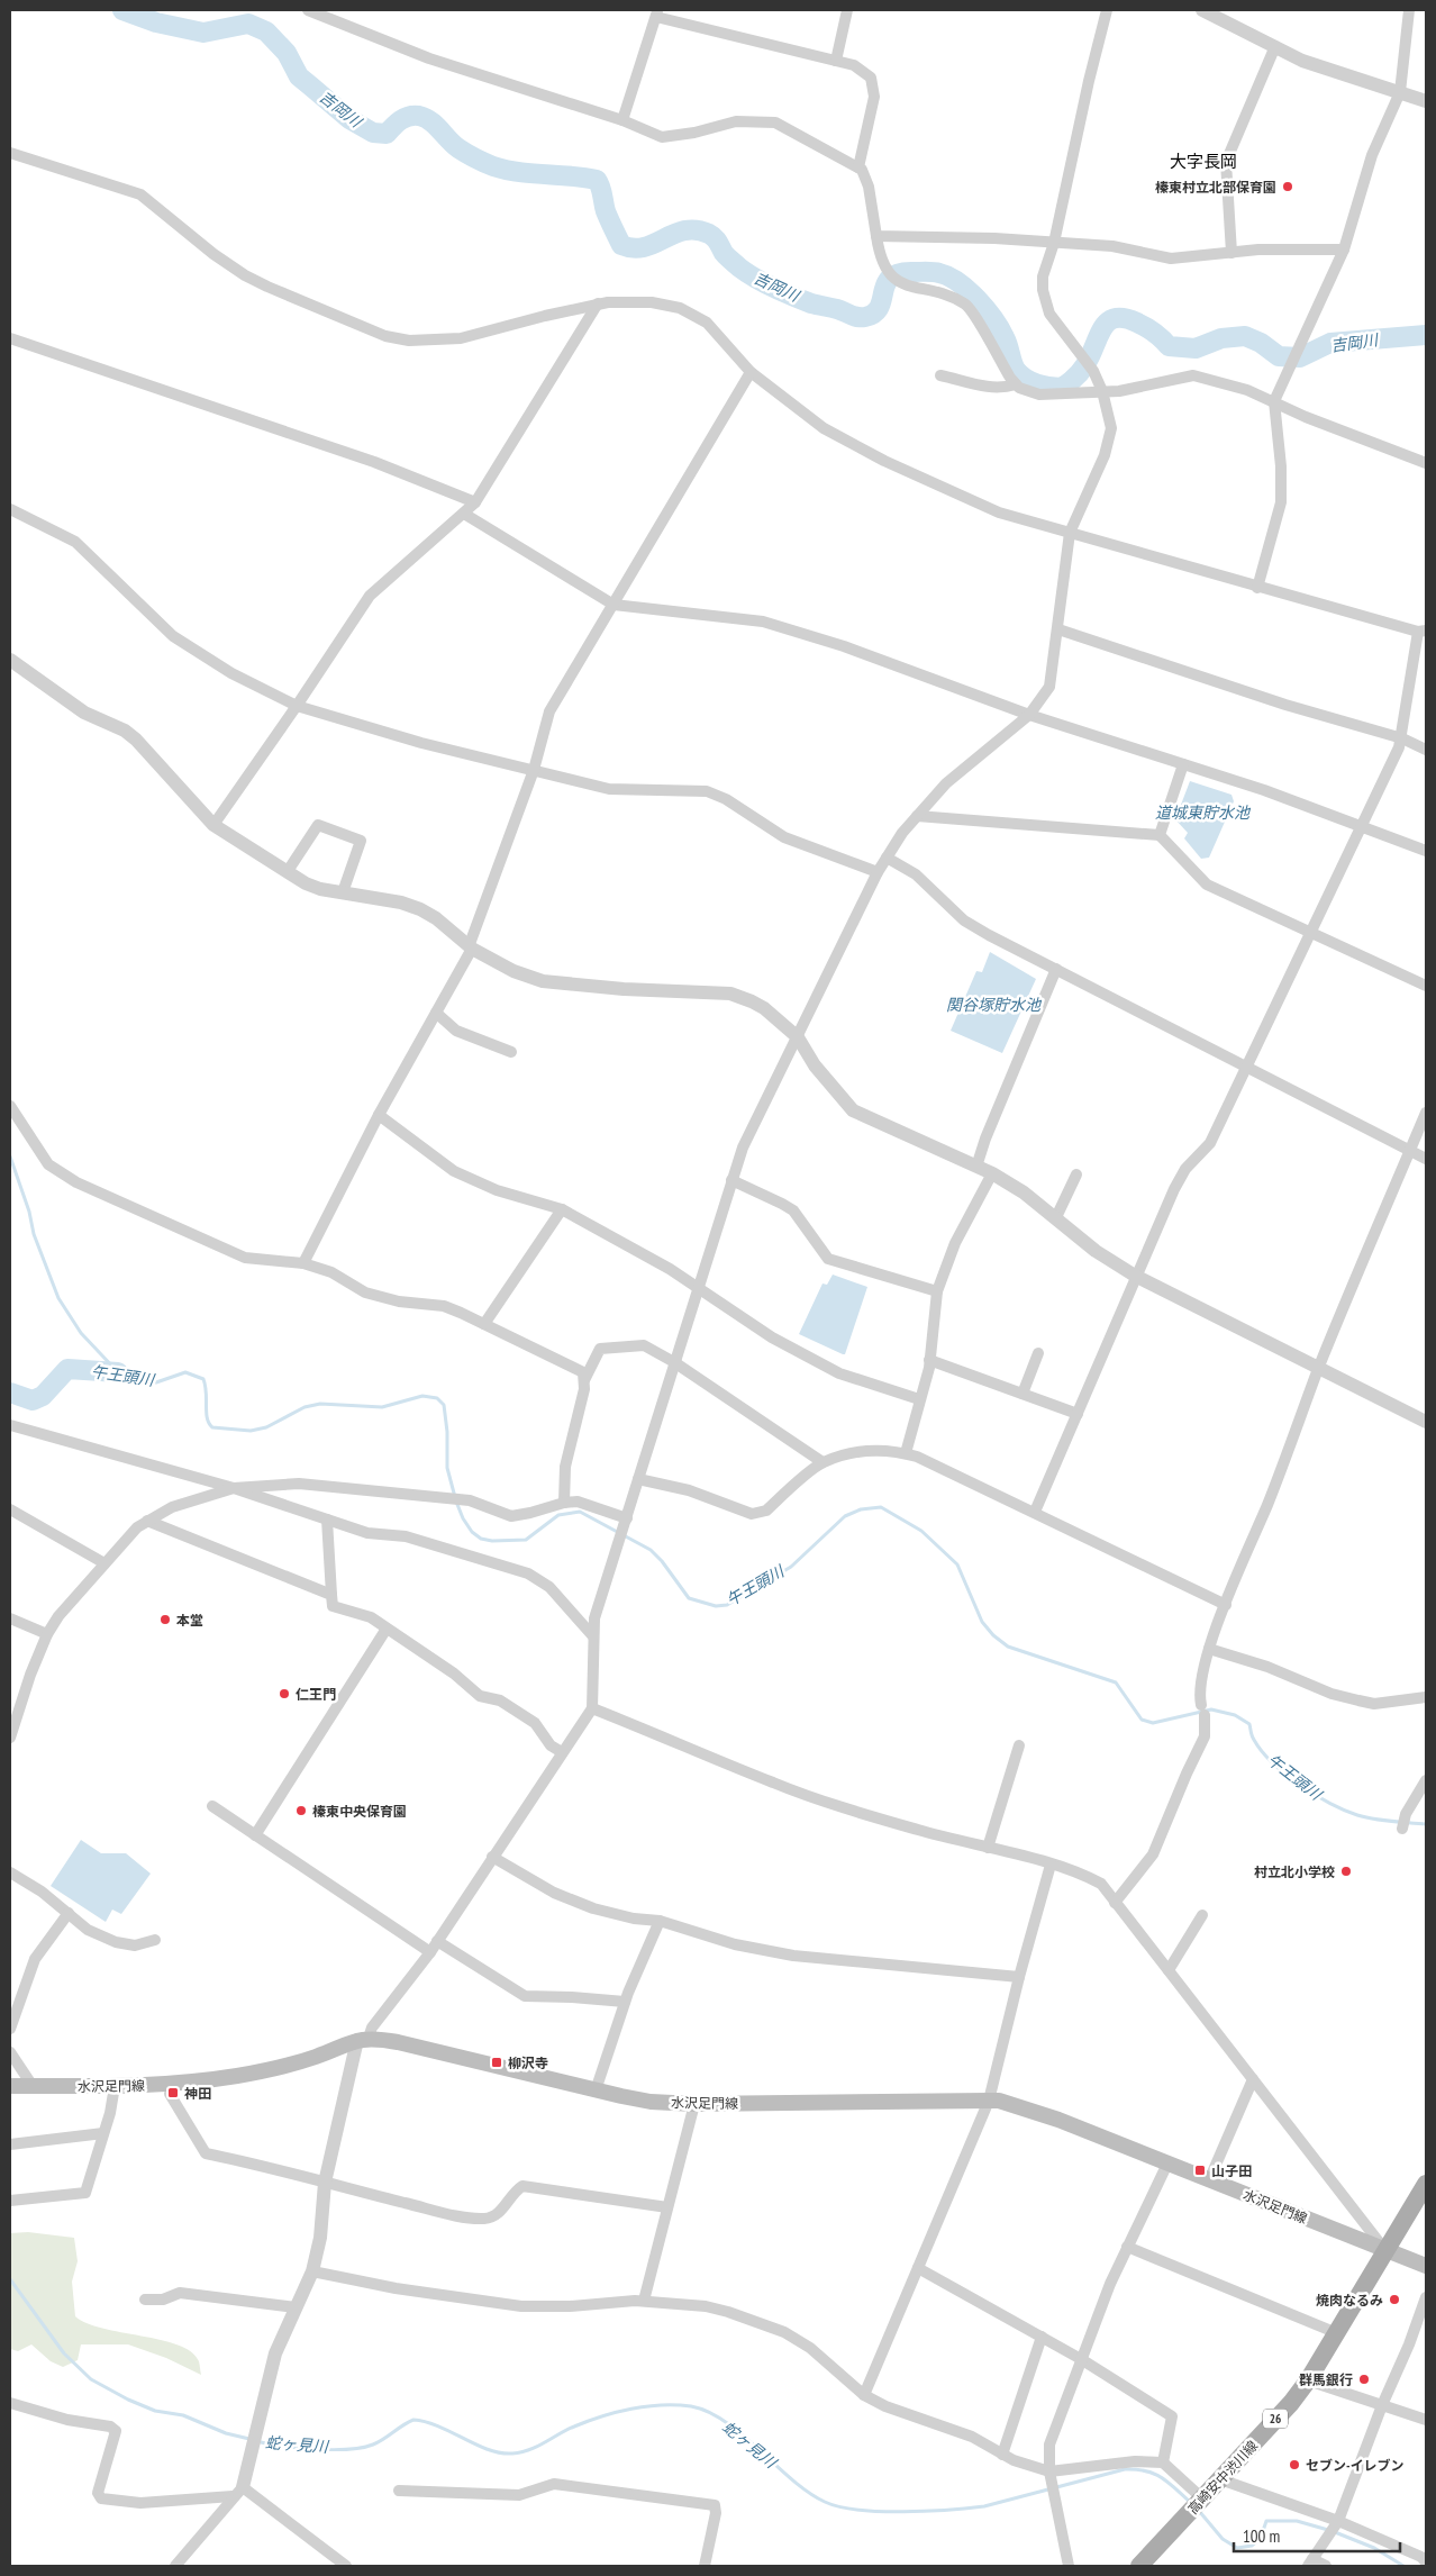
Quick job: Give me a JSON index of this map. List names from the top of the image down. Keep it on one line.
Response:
{"streets":{"main road":["水沢足門線","26","高崎安中渋川線"]},"crossings":[["水沢足門線","高崎安中渋川線"]],"districts":["大字長岡"],"water":["吉岡川","道城東貯水池","関谷塚貯水池","午王頭川","蛇ヶ見川"],"places":{"other":["榛東村立北部保育園","本堂","仁王門","榛東中央保育園","村立北小学校","焼肉なるみ","群馬銀行","セブン-イレブン"],"transit":["柳沢寺","神田","山子田"]},"scale_bar":"100 m"}
